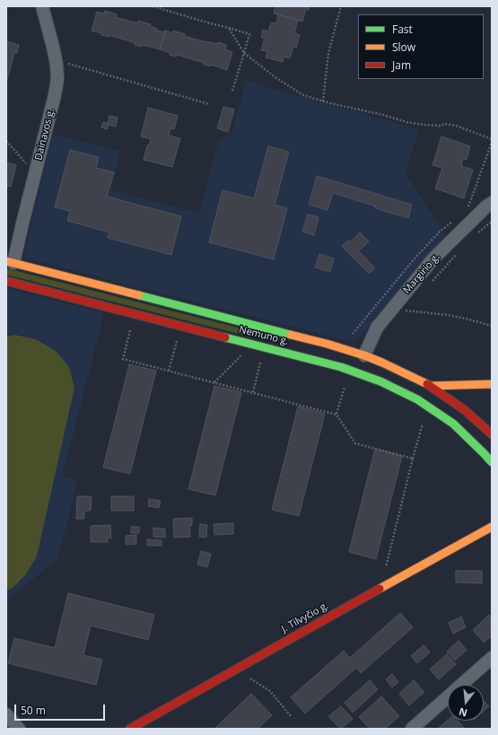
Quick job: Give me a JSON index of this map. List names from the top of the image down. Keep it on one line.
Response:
{"streets":{"main road":["Nemuno g.","J. Tilvyčio g."],"street":["Dainavos g.","Margirio g."]},"crossings":[["Dainavos g.","Nemuno g."],["Margirio g.","Nemuno g."]],"legend":["Fast","Slow","Jam"],"scale_bar":"50 m","north":"bottom"}
